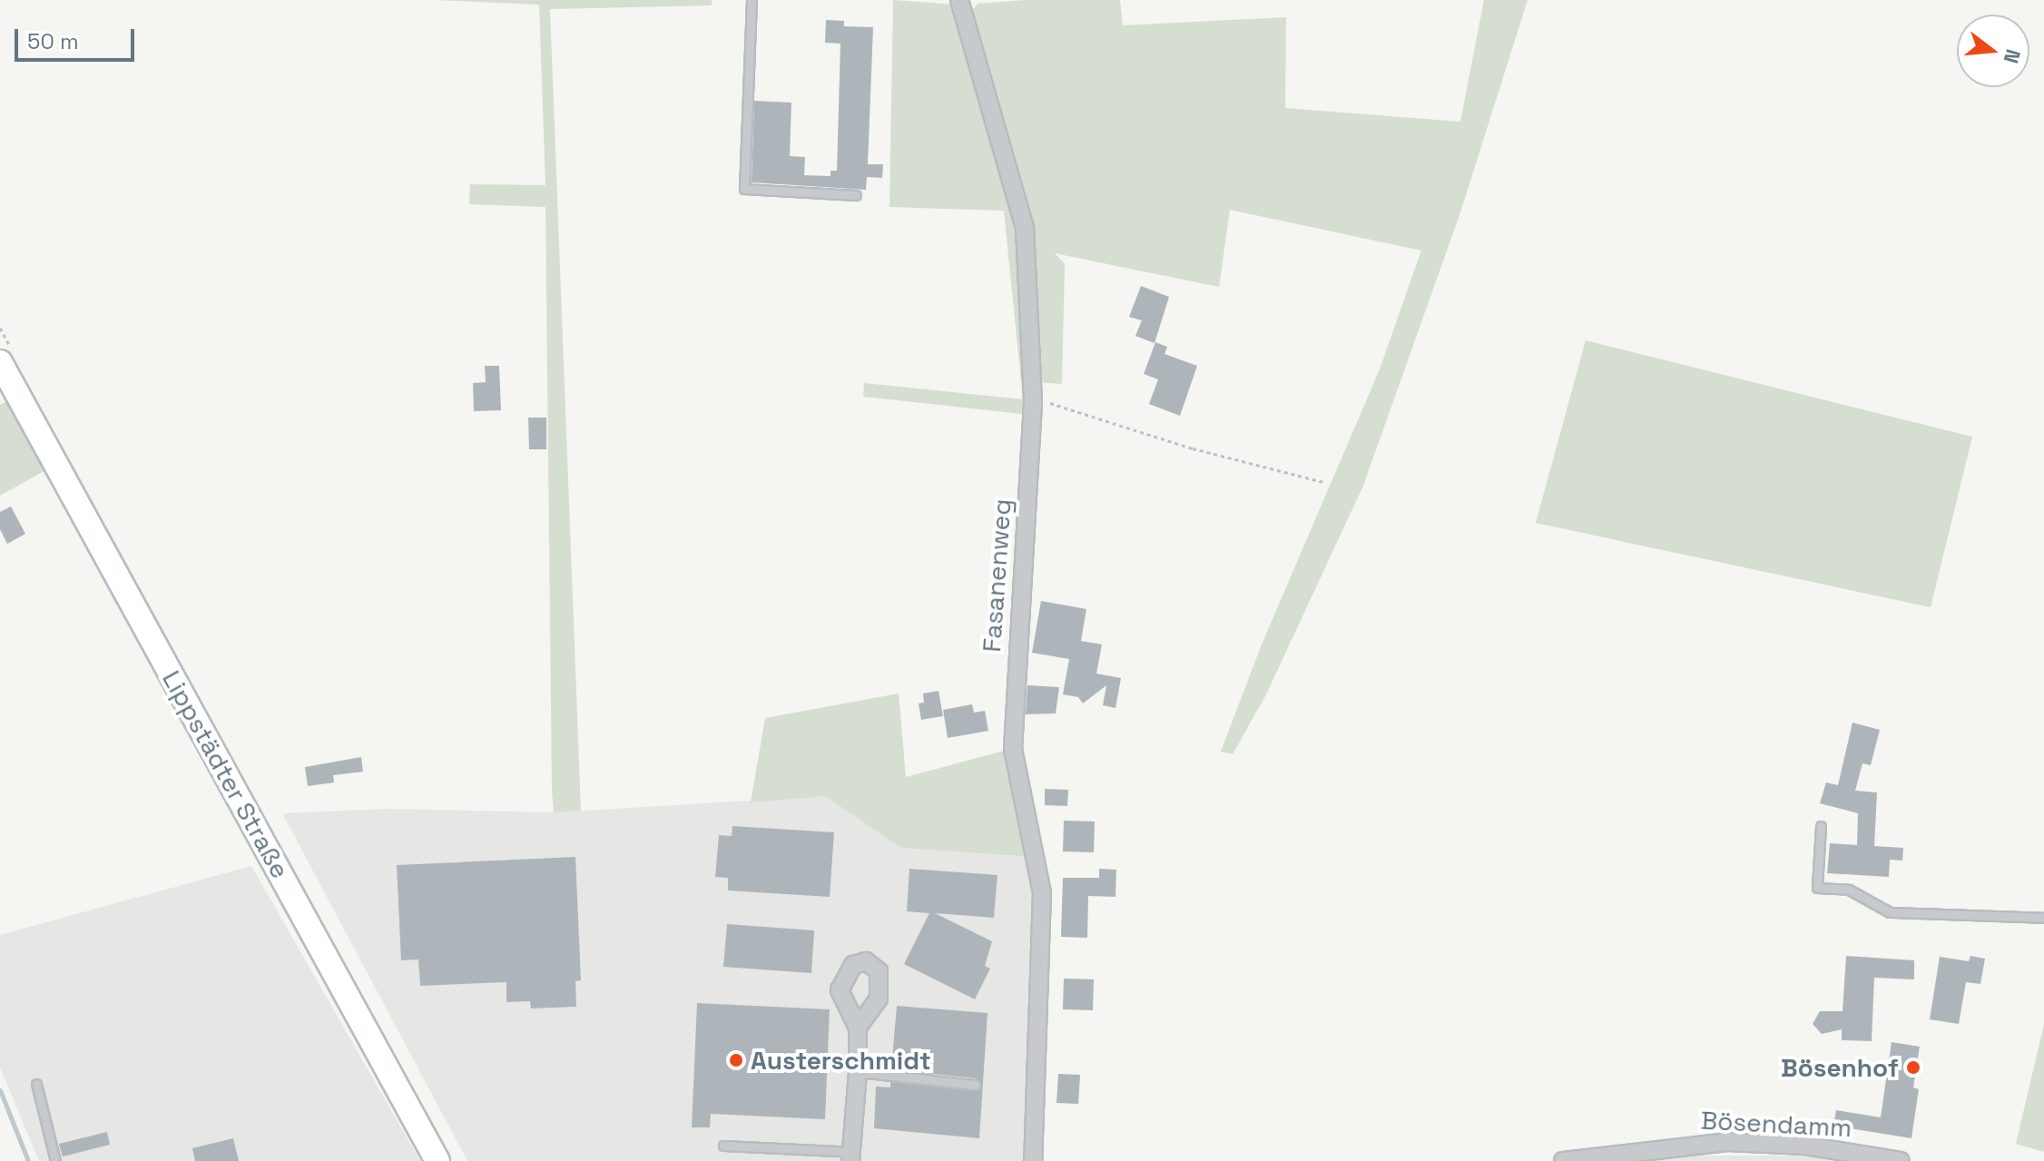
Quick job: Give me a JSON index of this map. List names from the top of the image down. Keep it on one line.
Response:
{"streets":{"main road":["Lippstädter Straße"],"street":["Fasanenweg","Bösendamm"]},"places":["Austerschmidt","Bösenhof"],"scale_bar":"50 m","north":"right"}
